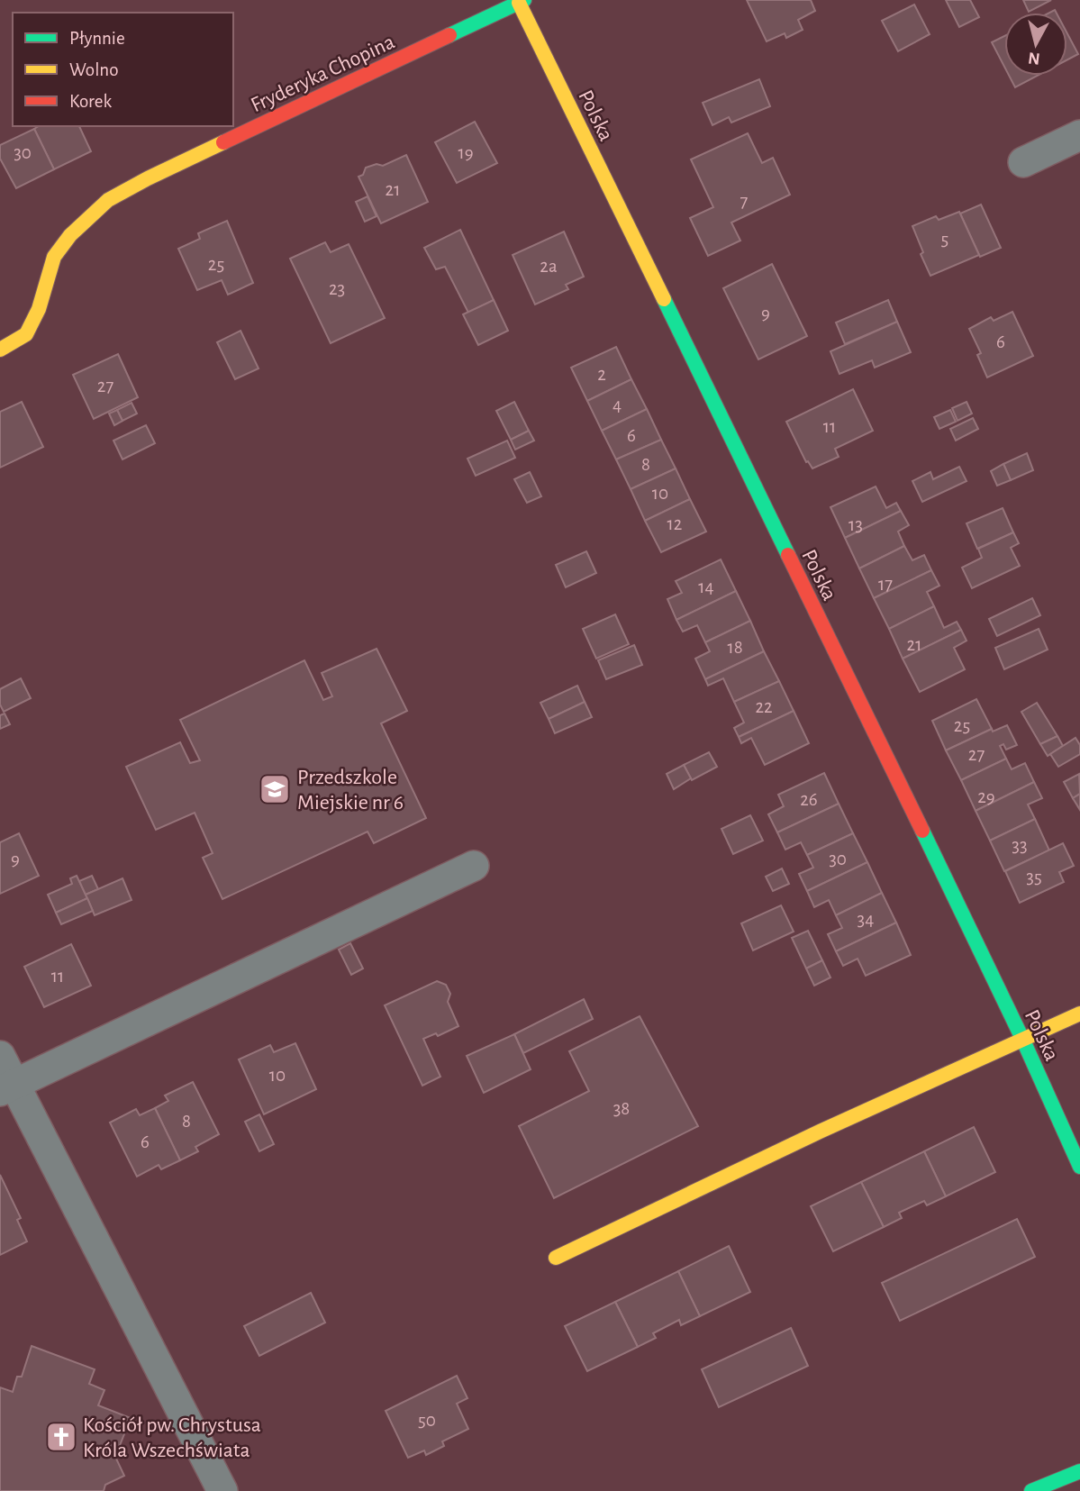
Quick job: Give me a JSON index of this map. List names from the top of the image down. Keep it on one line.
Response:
{"streets":{"street":["Fryderyka Chopina","Polska"]},"crossings":[["Fryderyka Chopina","Polska"]],"places":{"school or university":["Przedszkole Miejskie nr 6"],"church":["Kościół pw. Chrystusa Króla Wszechświata"]},"house_numbers":["30","19","21","7","5","25","2a","23","9","6","2","27","4","11","6","8","10","12","13","17","14","21","18","22","25","27","29","26","33","9","30","35","34","11","10","38","8","6","50"],"legend":["Płynnie","Wolno","Korek"],"north":"bottom"}
